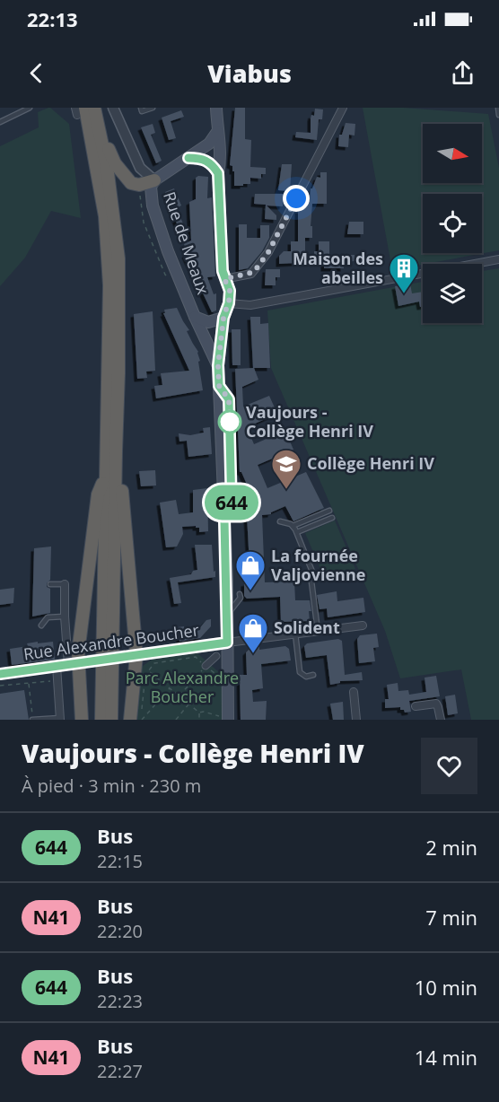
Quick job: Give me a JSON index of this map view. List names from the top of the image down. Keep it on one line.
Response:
{"streets":{"main road":["Rue de Meaux","Rue Alexandre Boucher"]},"parks":["Parc Alexandre Boucher"],"places":{"building":["Maison des abeilles"],"other":["Vaujours - Collège Henri IV"],"school or university":["Collège Henri IV"],"shop":["La fournée Valjovienne","Solident"]},"lines":["bus line 644"],"north":"right","page":{"status":"22:13","header":"Viabus","on_map":"644","heading":["Vaujours - Collège Henri IV","À pied · 3 min · 230 m"],"list":[{"mark":"644","name":"Bus","note":"22:15","value":"2 min"},{"mark":"N41","name":"Bus","note":"22:20","value":"7 min"},{"mark":"644","name":"Bus","note":"22:23","value":"10 min"},{"mark":"N41","name":"Bus","note":"22:27","value":"14 min"}]}}
